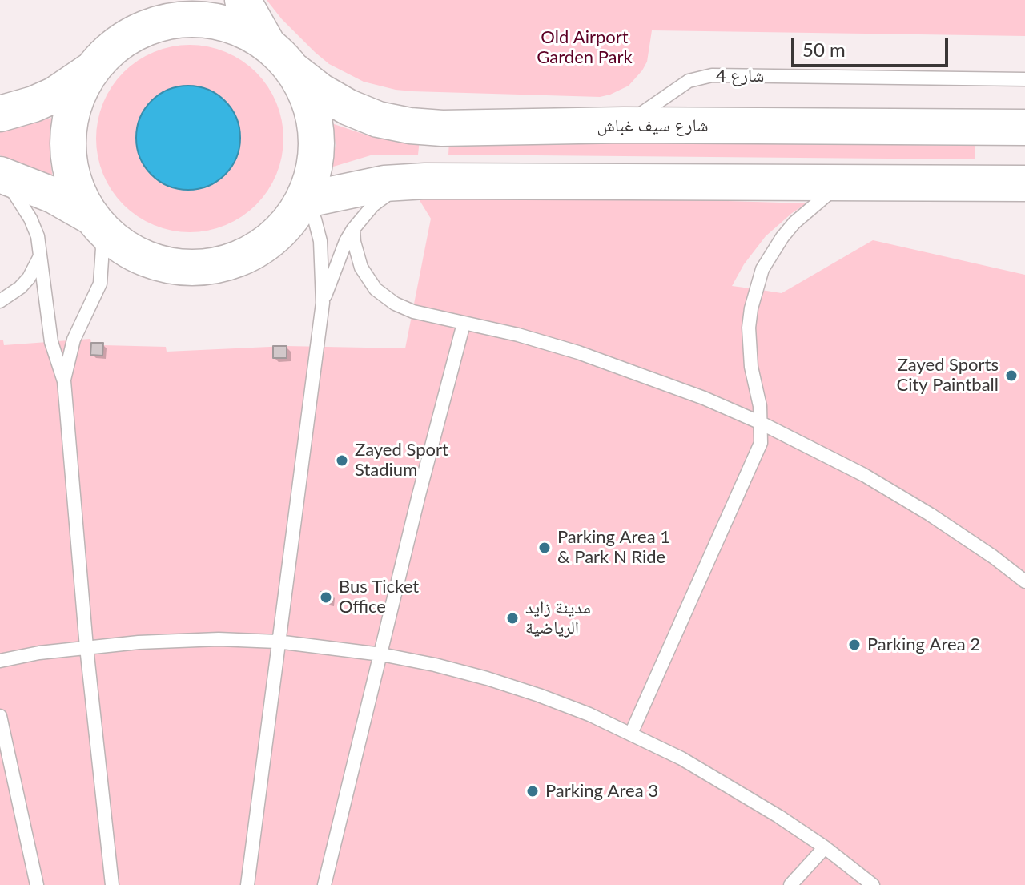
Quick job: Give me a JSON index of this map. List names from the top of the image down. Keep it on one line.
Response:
{"streets":{"street":["شارع سيف غباش"],"lane":["شارع 4"]},"crossings":[["شارع 4","شارع سيف غباش"]],"parks":["Old Airport Garden Park"],"places":["Zayed Sports City Paintball","Zayed Sport Stadium","Parking Area 1 & Park N Ride","Bus Ticket Office","مدينة زايد الرياضية","Parking Area 2","Parking Area 3"],"scale_bar":"50 m"}
